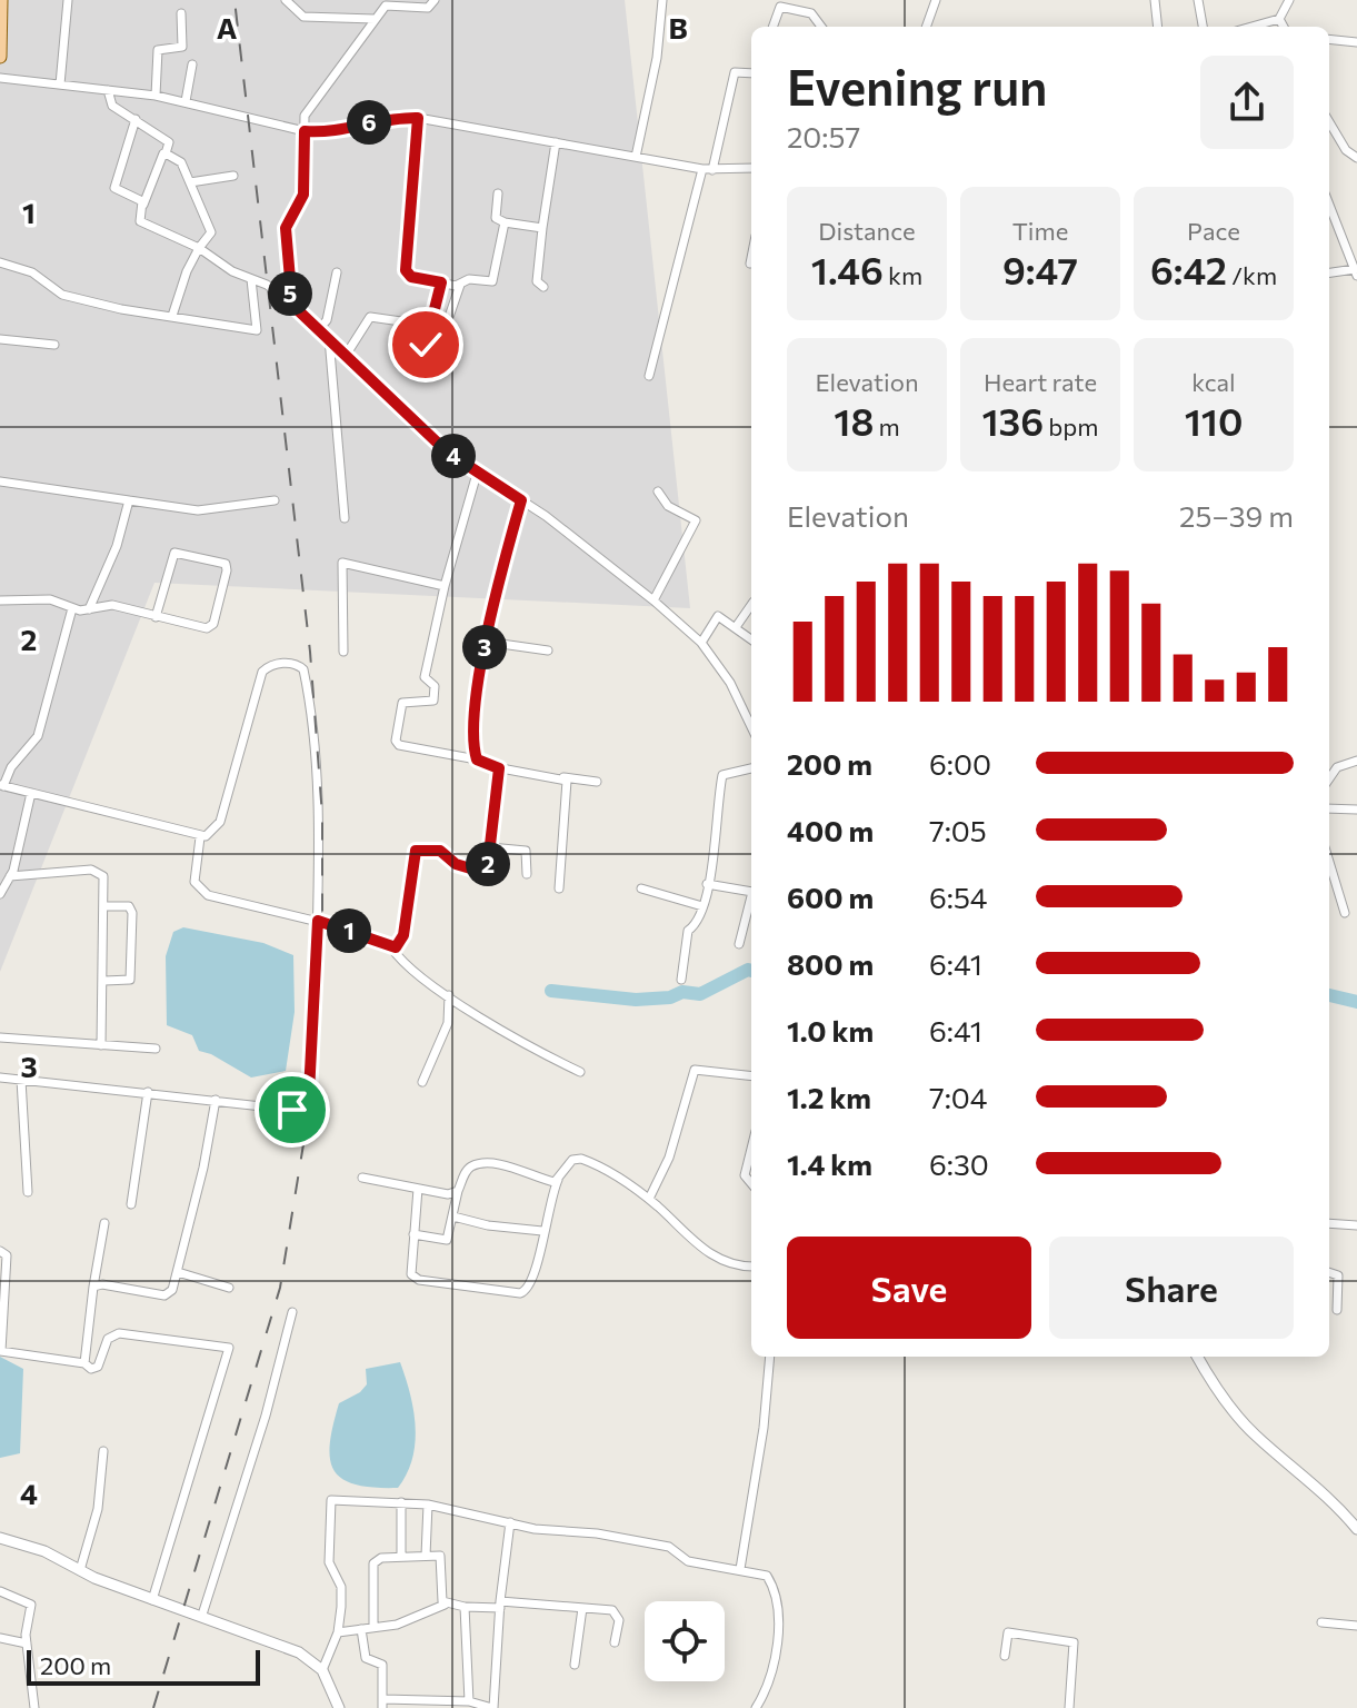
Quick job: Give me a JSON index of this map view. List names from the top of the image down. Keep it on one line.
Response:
{"scale_bar":"200 m","page":{"heading":["Evening run","20:57"],"pins":["6","5","4","3","2","1"],"stats":[["Distance","1.46 km"],["Time","9:47"],["Pace","6:42 /km"],["Elevation","18 m"],["Heart rate","136 bpm"],["kcal","110"]],"chart":["Elevation","25–39 m"],"list":[{"name":"200 m","note":"6:00"},{"name":"400 m","note":"7:05"},{"name":"600 m","note":"6:54"},{"name":"800 m","note":"6:41"},{"name":"1.0 km","note":"6:41"},{"name":"1.2 km","note":"7:04"},{"name":"1.4 km","note":"6:30"}],"buttons":["Save","Share"],"scale":"200 m"},"grid":{"columns":["A","B"],"rows":["1","2","3","4"]}}
